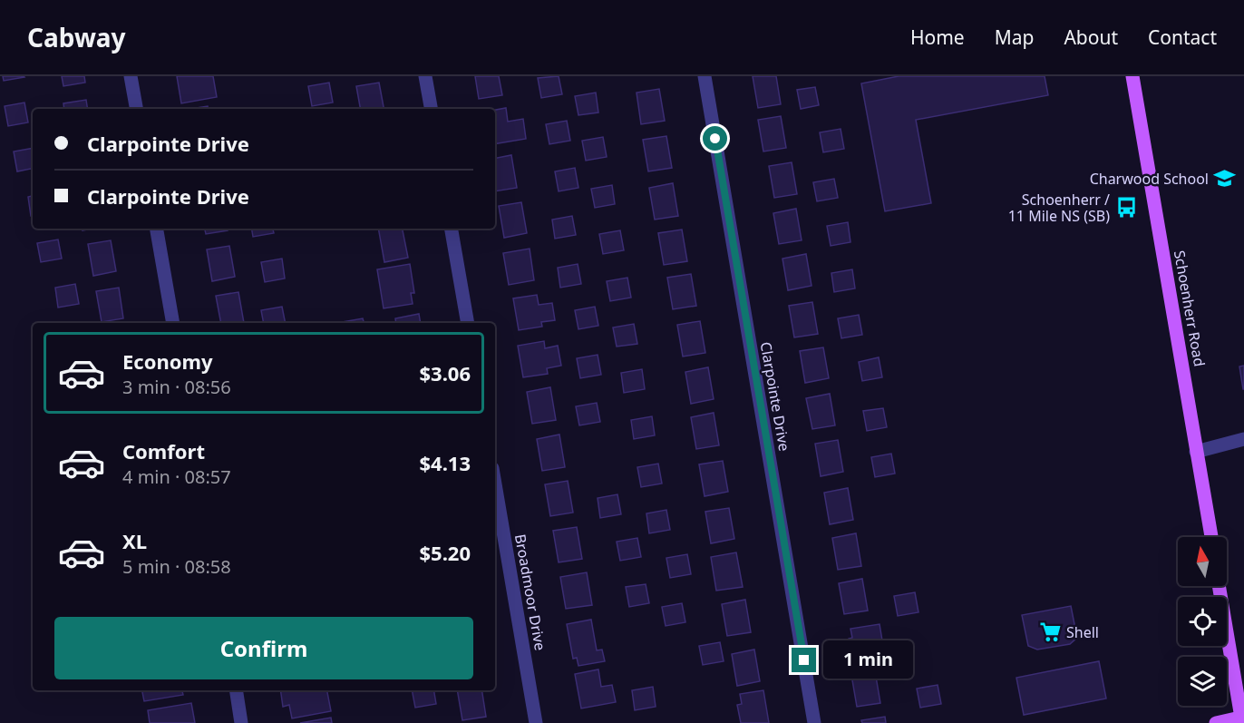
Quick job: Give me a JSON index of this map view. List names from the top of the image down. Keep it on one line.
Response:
{"streets":{"main road":["Schoenherr Road"],"street":["Clarpointe Drive","Broadmoor Drive"]},"places":{"school or university":["Charwood School"],"bus stop":["Schoenherr / 11 Mile NS (SB)"],"supermarket":["Shell"]},"north":"top","page":{"header":"Cabway","nav":["Home","Map","About","Contact"],"banner":["Clarpointe Drive","Clarpointe Drive"],"list":[{"name":"Economy","note":"3 min · 08:56","value":"$3.06"},{"name":"Comfort","note":"4 min · 08:57","value":"$4.13"},{"name":"XL","note":"5 min · 08:58","value":"$5.20"}],"buttons":"Confirm","bubble":"1 min"}}
